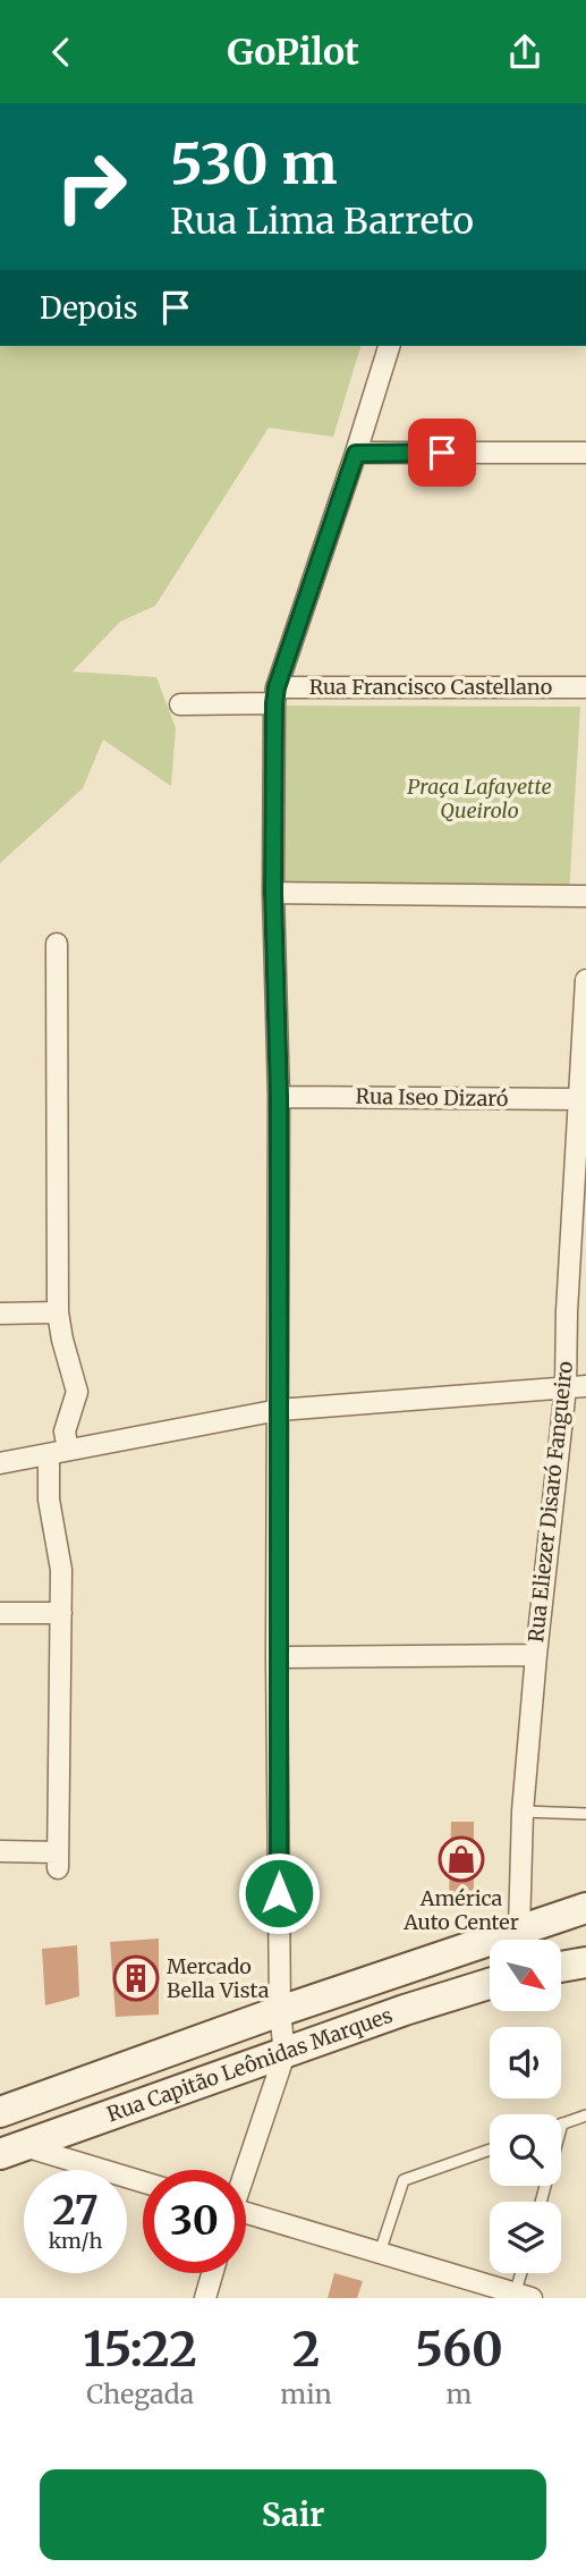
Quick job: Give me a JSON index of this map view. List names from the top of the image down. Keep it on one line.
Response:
{"streets":{"main road":["Rua Capitão Leônidas Marques"],"street":["Rua Francisco Castellano","Rua Iseo Dizaró","Rua Eliezer Disaró Fangueiro"]},"crossings":[["Rua Iseo Dizaró","Rua Eliezer Disaró Fangueiro"],["Rua Eliezer Disaró Fangueiro","Rua Capitão Leônidas Marques"]],"parks":["Praça Lafayette Queirolo"],"places":{"shop":["América Auto Center"],"building":["Mercado Bella Vista"]},"north":"bottom right","page":{"header":"GoPilot","turn":["530 m","Rua Lima Barreto"],"then":"Depois","speed":"27 km/h","limit":"30","eta":["15:22","Chegada","2","min","560","m"],"buttons":"Sair"}}
